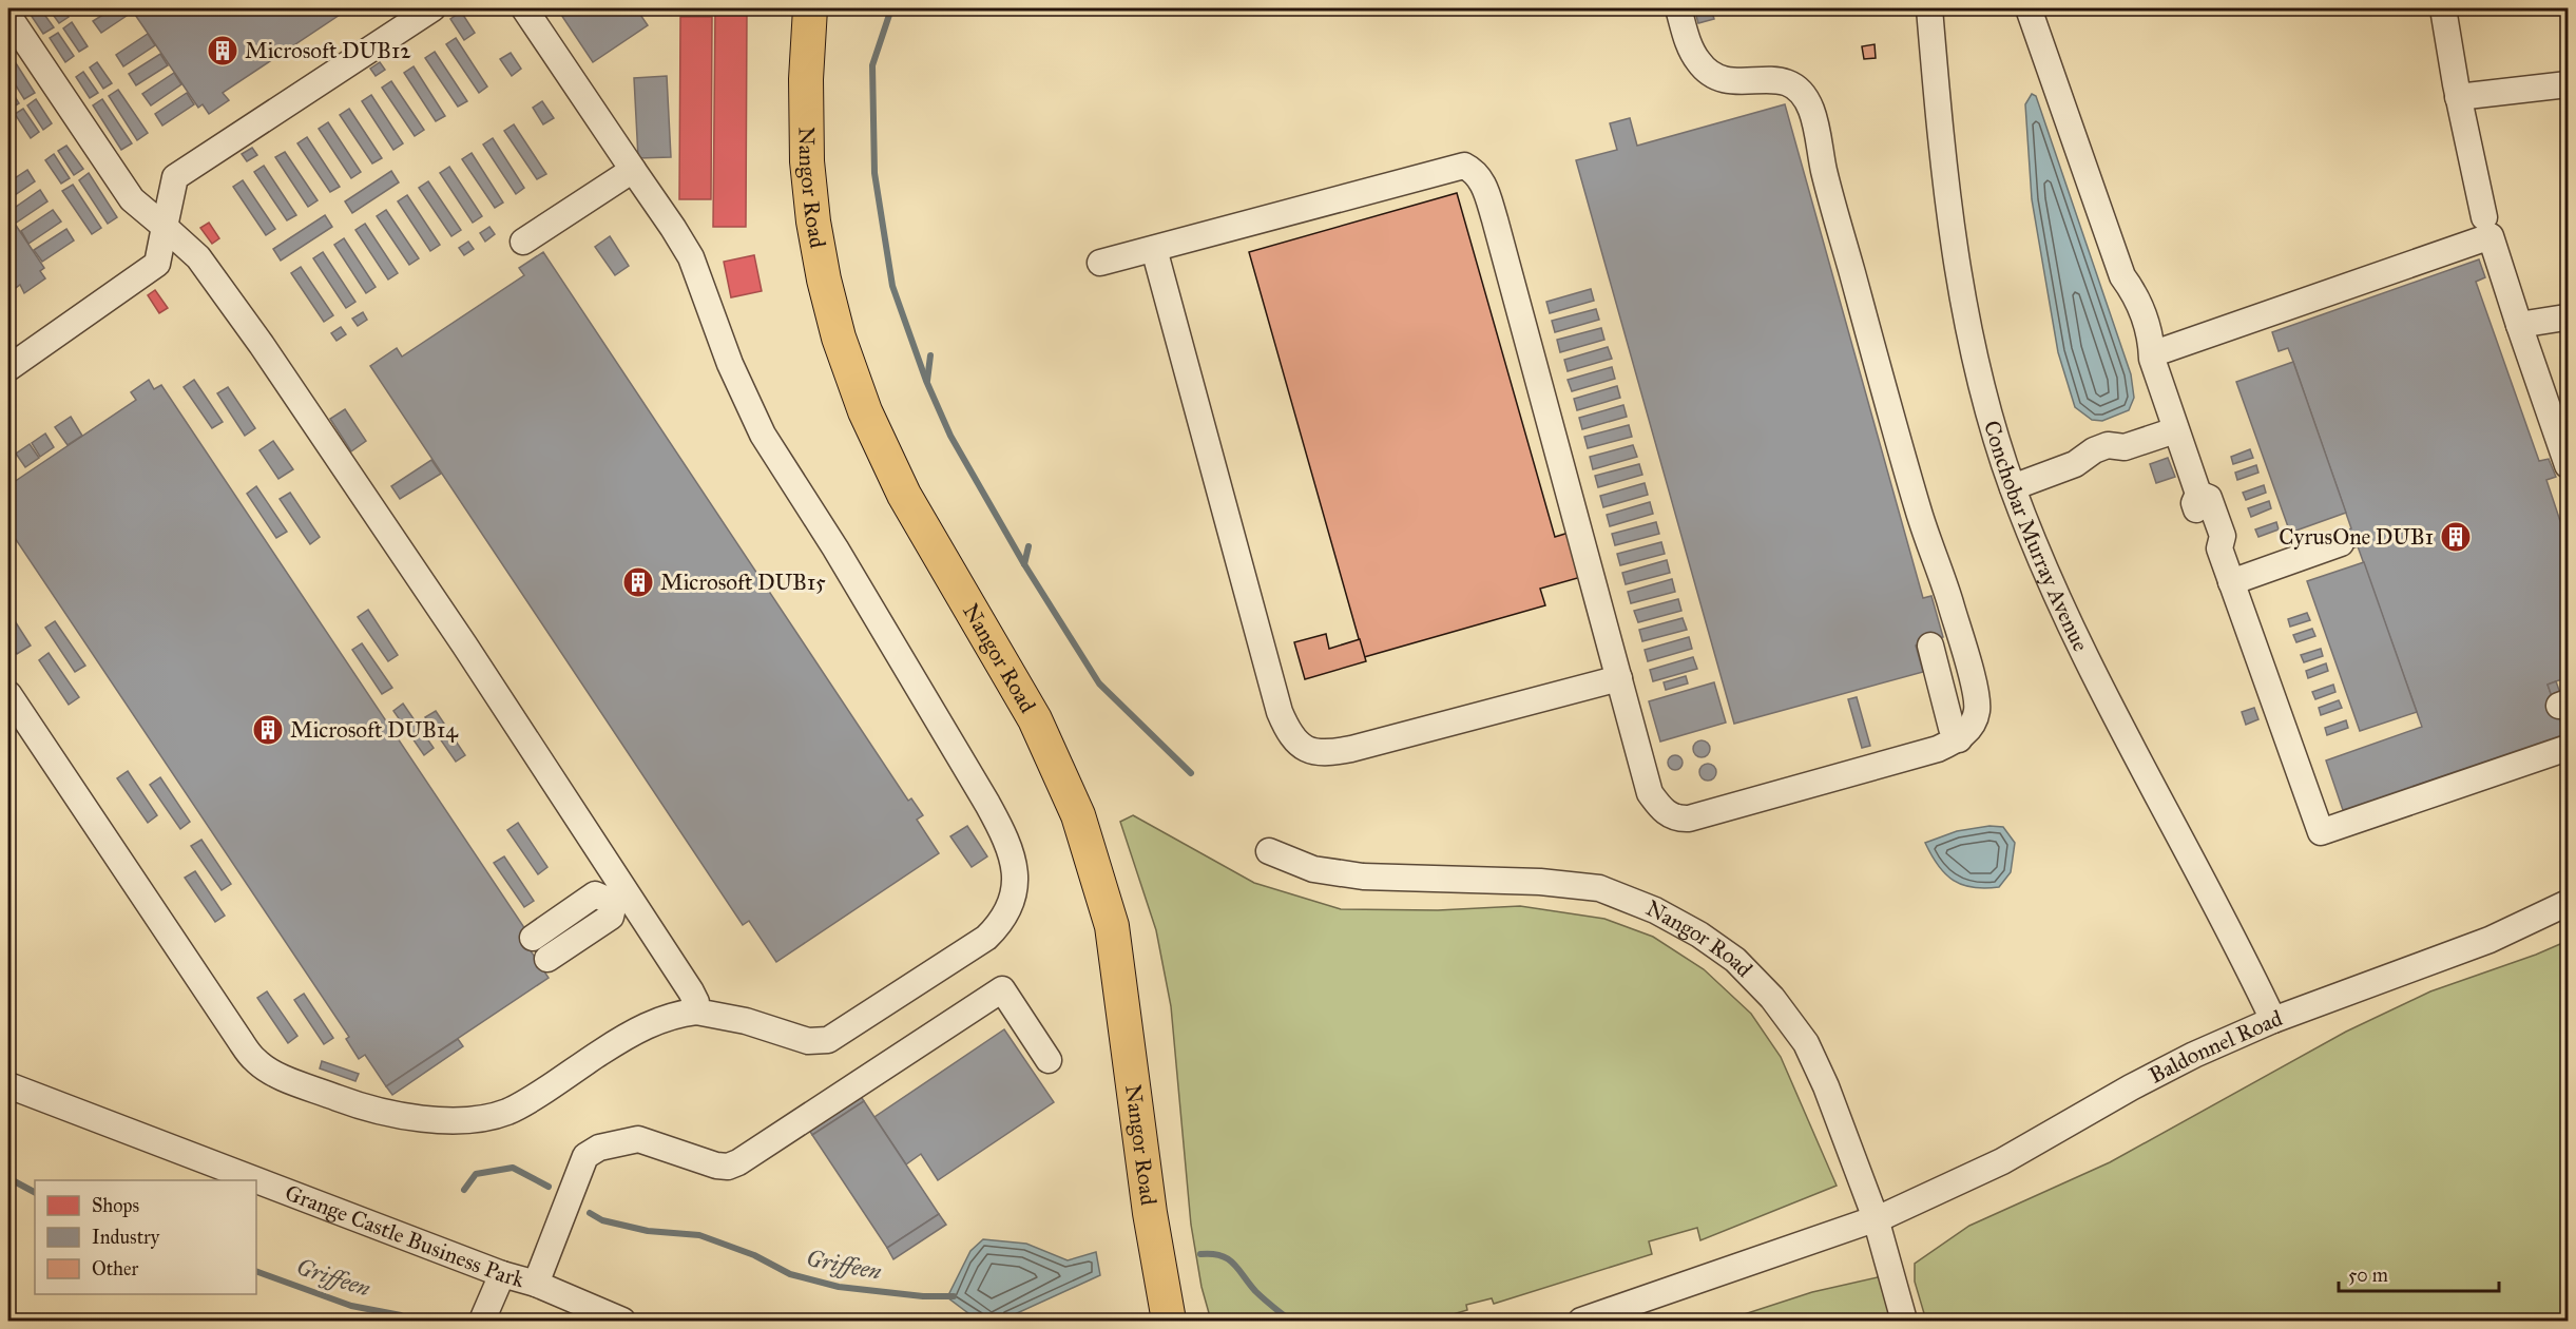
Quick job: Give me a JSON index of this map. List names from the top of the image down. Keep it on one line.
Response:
{"streets":{"main road":["Nangor Road"],"street":["Conchobar Murray Avenue","Baldonnel Road","Grange Castle Business Park"]},"crossings":[["Nangor Road","Baldonnel Road"],["Conchobar Murray Avenue","Baldonnel Road"]],"water":["Griffeen"],"places":{"building":["Microsoft DUB12","CyrusOne DUB1","Microsoft DUB15","Microsoft DUB14"]},"legend":["Shops","Industry","Other"],"scale_bar":"50 m"}
